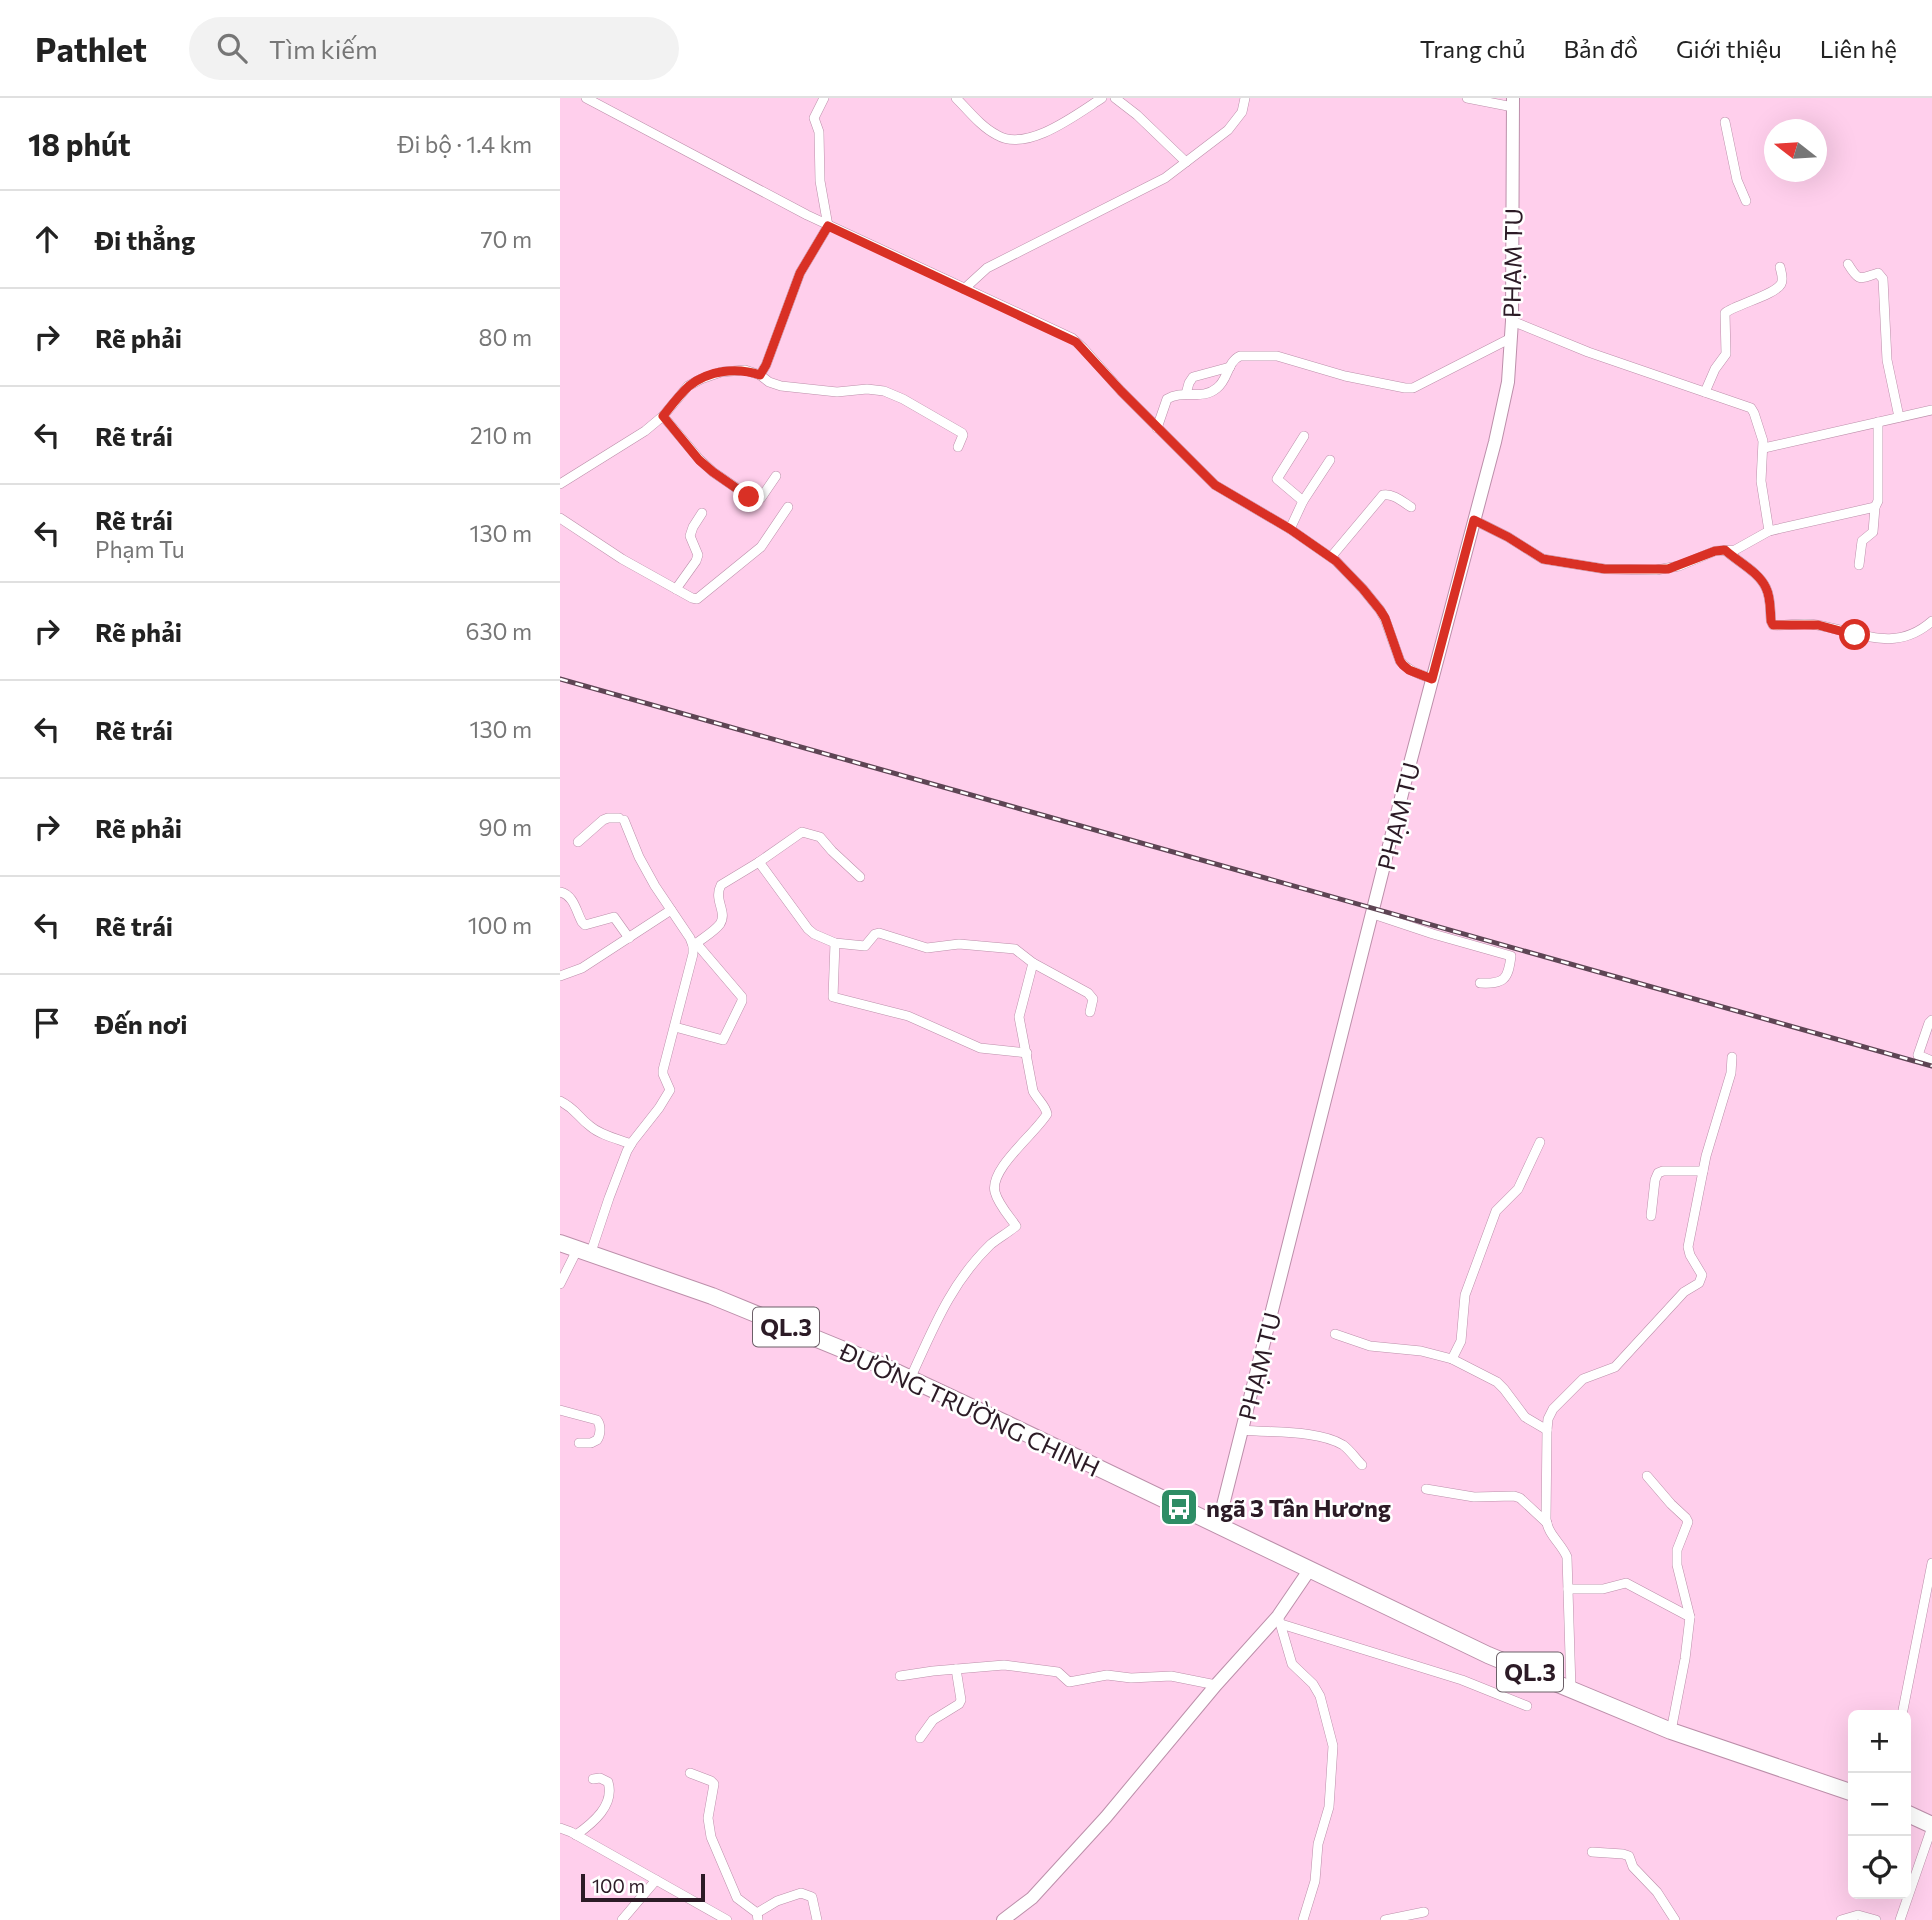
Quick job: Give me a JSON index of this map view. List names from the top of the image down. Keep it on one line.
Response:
{"streets":{"highway":["QL.3","ĐƯỜNG TRƯỜNG CHINH"],"street":["PHẠM TU"]},"crossings":[["PHẠM TU","QL.3"],["PHẠM TU","ĐƯỜNG TRƯỜNG CHINH"],["QL.3","ĐƯỜNG TRƯỜNG CHINH"]],"places":{"bus stop":["ngã 3 Tân Hương"]},"scale_bar":"100 m","north":"left","page":{"header":"Pathlet","search":"Tìm kiếm","nav":["Trang chủ","Bản đồ","Giới thiệu","Liên hệ"],"heading":["18 phút","Đi bộ · 1.4 km"],"list":[["Đi thẳng","70 m"],["Rẽ phải","80 m"],["Rẽ trái","210 m"],["Rẽ trái","Phạm Tu","130 m"],["Rẽ phải","630 m"],["Rẽ trái","130 m"],["Rẽ phải","90 m"],["Rẽ trái","100 m"],"Đến nơi"],"map_buttons":["+","−"],"scale":"100 m"}}
